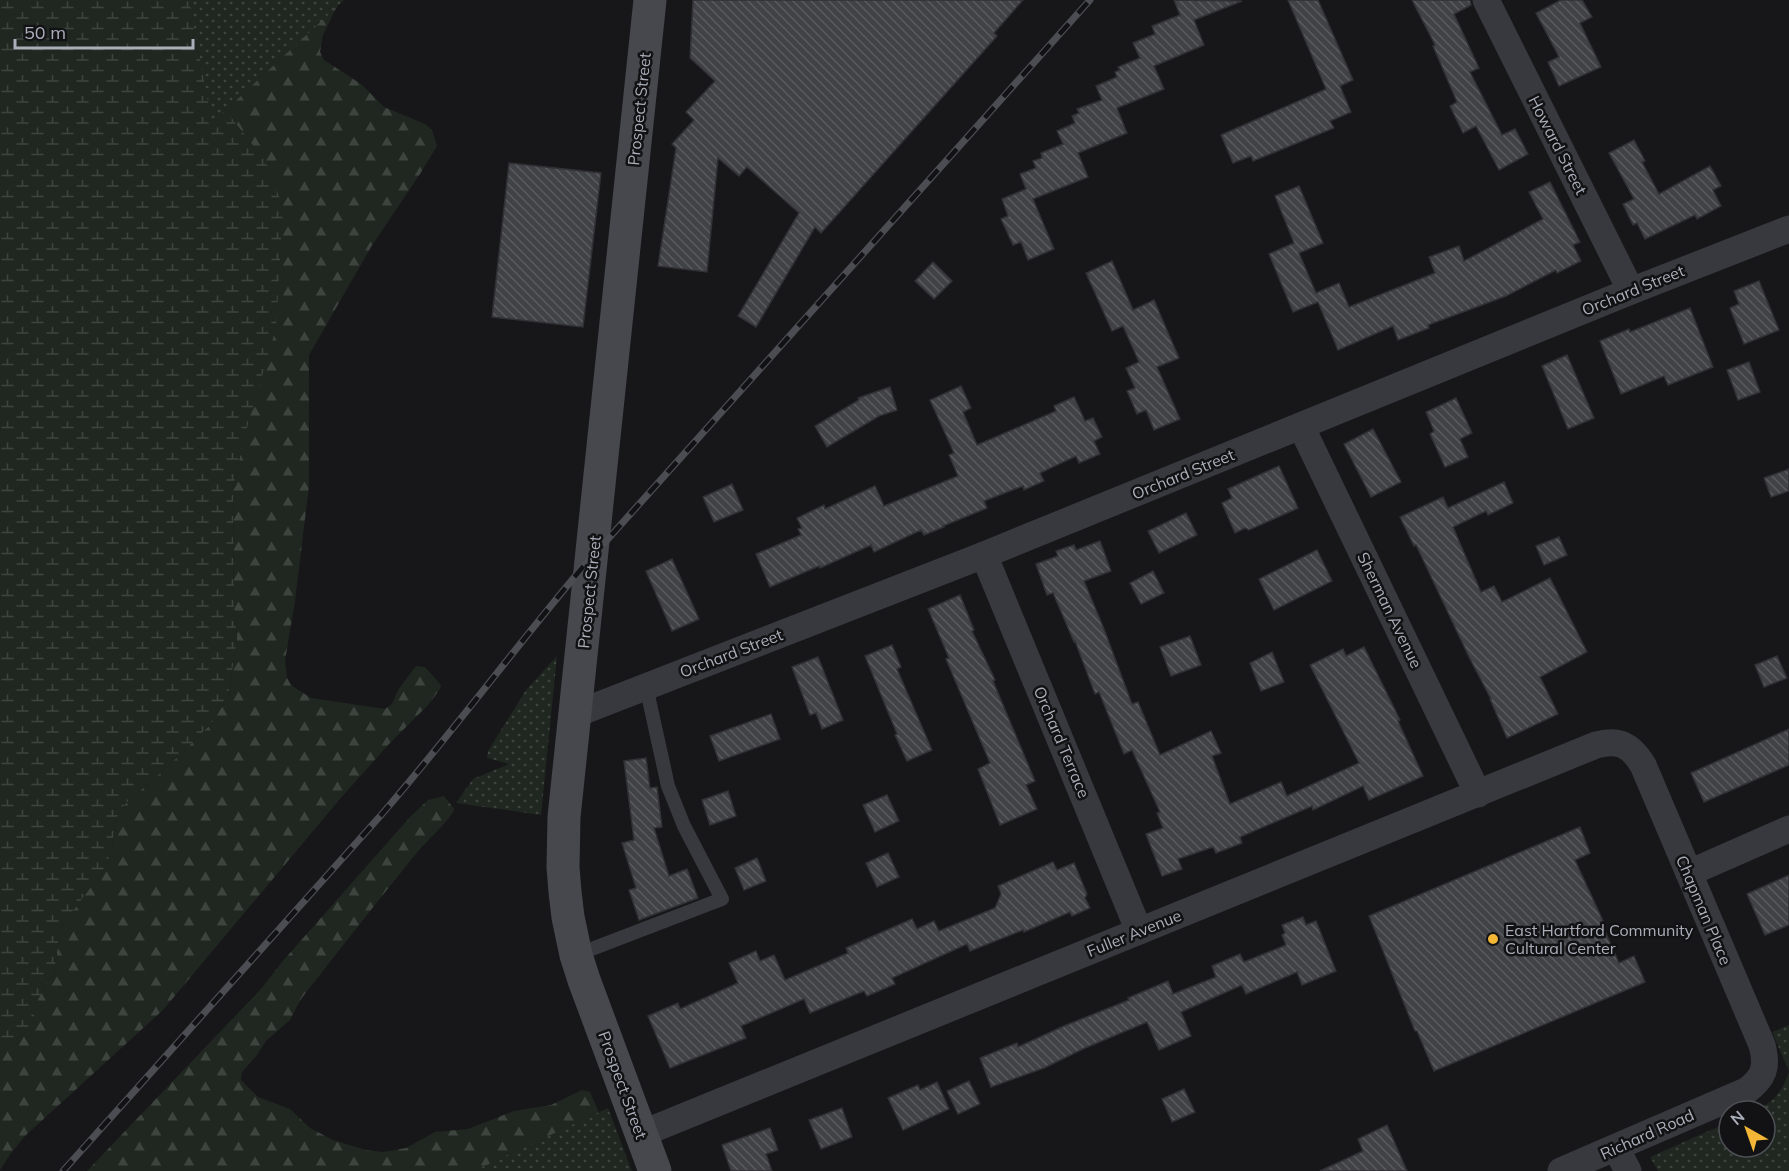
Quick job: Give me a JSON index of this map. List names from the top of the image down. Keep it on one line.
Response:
{"streets":{"main road":["Prospect Street"],"street":["Howard Street","Orchard Street","Sherman Avenue","Orchard Terrace","Chapman Place","Fuller Avenue","Richard Road"]},"crossings":[["Prospect Street","Orchard Street"],["Prospect Street","Fuller Avenue"],["Howard Street","Orchard Street"],["Orchard Street","Sherman Avenue"],["Orchard Street","Orchard Terrace"],["Sherman Avenue","Fuller Avenue"],["Orchard Terrace","Fuller Avenue"],["Chapman Place","Fuller Avenue"],["Chapman Place","Richard Road"]],"places":["East Hartford Community Cultural Center"],"scale_bar":"50 m","north":"top left"}
